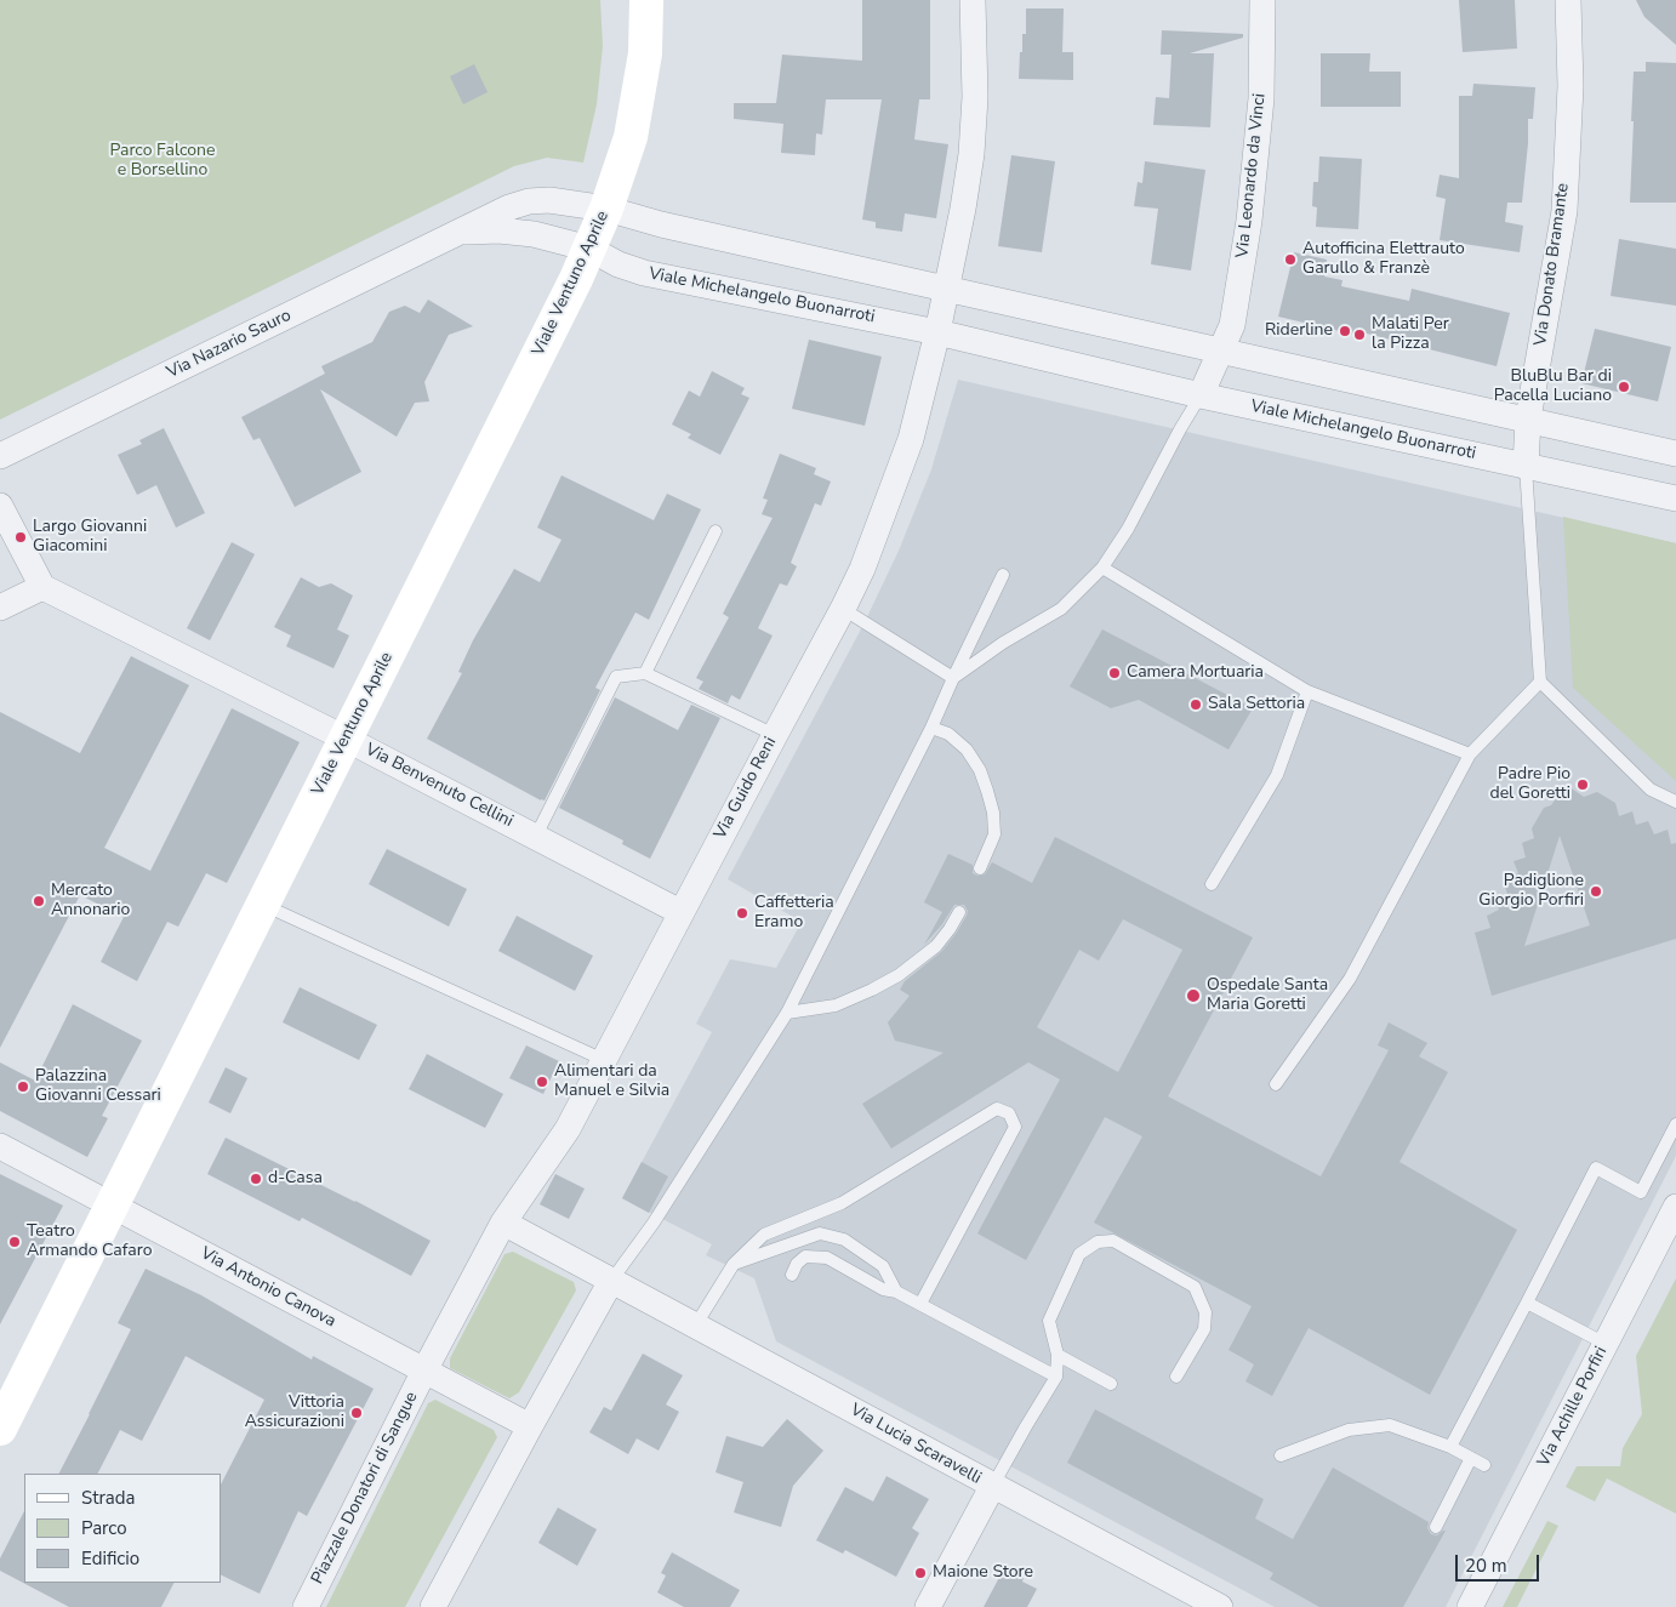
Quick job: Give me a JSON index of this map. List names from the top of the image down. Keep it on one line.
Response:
{"streets":{"main road":["Viale Ventuno Aprile"],"street":["Via Leonardo da Vinci","Via Donato Bramante","Viale Michelangelo Buonarroti","Via Nazario Sauro","Via Benvenuto Cellini","Via Guido Reni","Via Antonio Canova","Via Achille Porfiri","Via Lucia Scaravelli","Piazzale Donatori di Sangue"]},"crossings":[["Viale Ventuno Aprile","Viale Michelangelo Buonarroti"],["Viale Ventuno Aprile","Via Nazario Sauro"],["Viale Ventuno Aprile","Via Benvenuto Cellini"],["Viale Ventuno Aprile","Via Antonio Canova"],["Viale Michelangelo Buonarroti","Via Nazario Sauro"],["Viale Michelangelo Buonarroti","Via Guido Reni"],["Via Benvenuto Cellini","Via Guido Reni"],["Via Guido Reni","Piazzale Donatori di Sangue"],["Via Antonio Canova","Piazzale Donatori di Sangue"]],"parks":["Parco Falcone e Borsellino"],"places":["Autofficina Elettrauto Garullo & Franzè","Riderline","Malati Per la Pizza","BluBlu Bar di Pacella Luciano","Largo Giovanni Giacomini","Camera Mortuaria","Sala Settoria","Padre Pio del Goretti","Padiglione Giorgio Porfiri","Mercato Annonario","Caffetteria Eramo","Ospedale Santa Maria Goretti","Alimentari da Manuel e Silvia","Palazzina Giovanni Cessari","d-Casa","Teatro Armando Cafaro","Vittoria Assicurazioni","Maione Store"],"legend":["Strada","Parco","Edificio"],"scale_bar":"20 m"}
